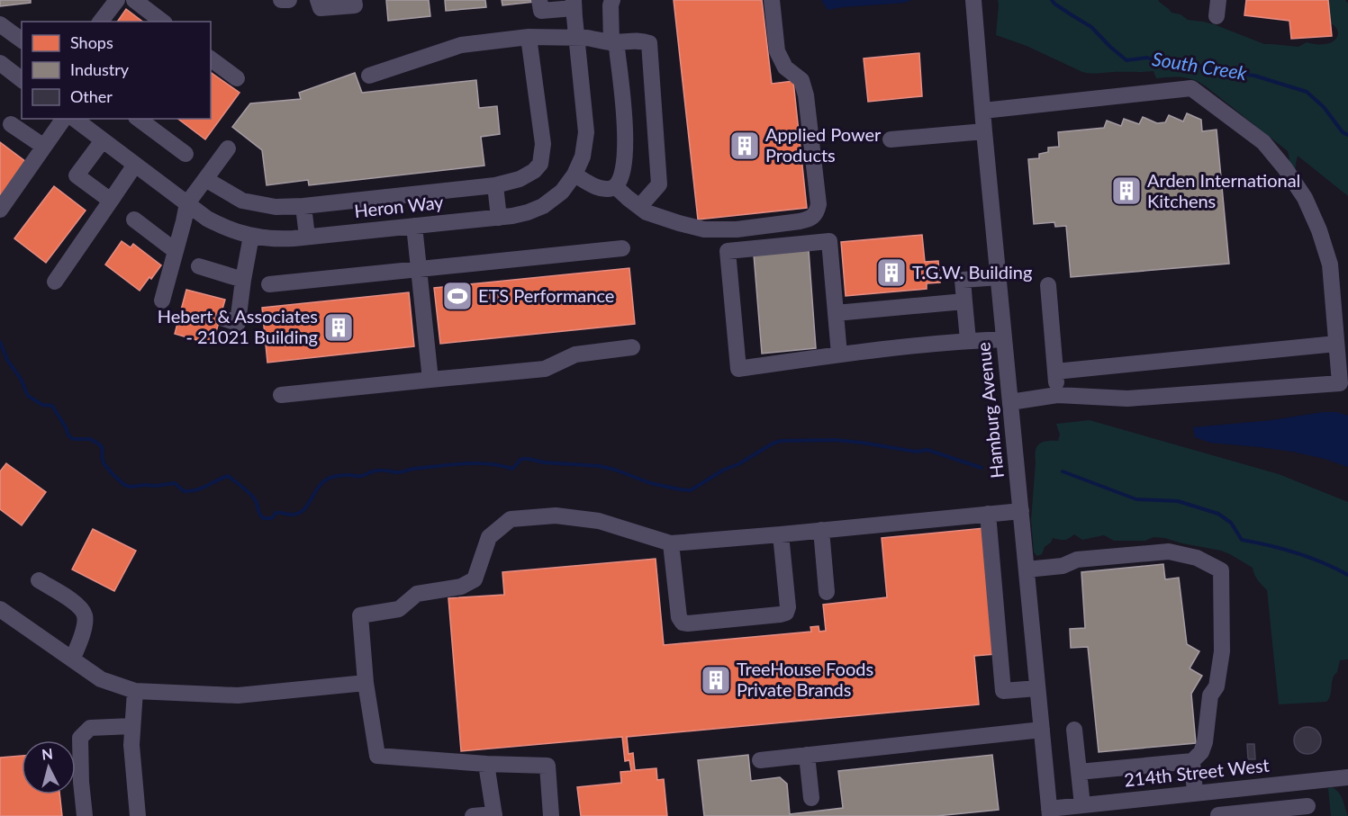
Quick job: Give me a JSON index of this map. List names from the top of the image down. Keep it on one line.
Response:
{"streets":{"street":["Heron Way","Hamburg Avenue","214th Street West"]},"crossings":[["Hamburg Avenue","214th Street West"]],"water":["South Creek"],"places":{"building":["Applied Power Products","Arden International Kitchens","T.G.W. Building","Hebert & Associates - 21021 Building","TreeHouse Foods Private Brands"],"sports":["ETS Performance"]},"legend":["Shops","Industry","Other"],"north":"top"}
